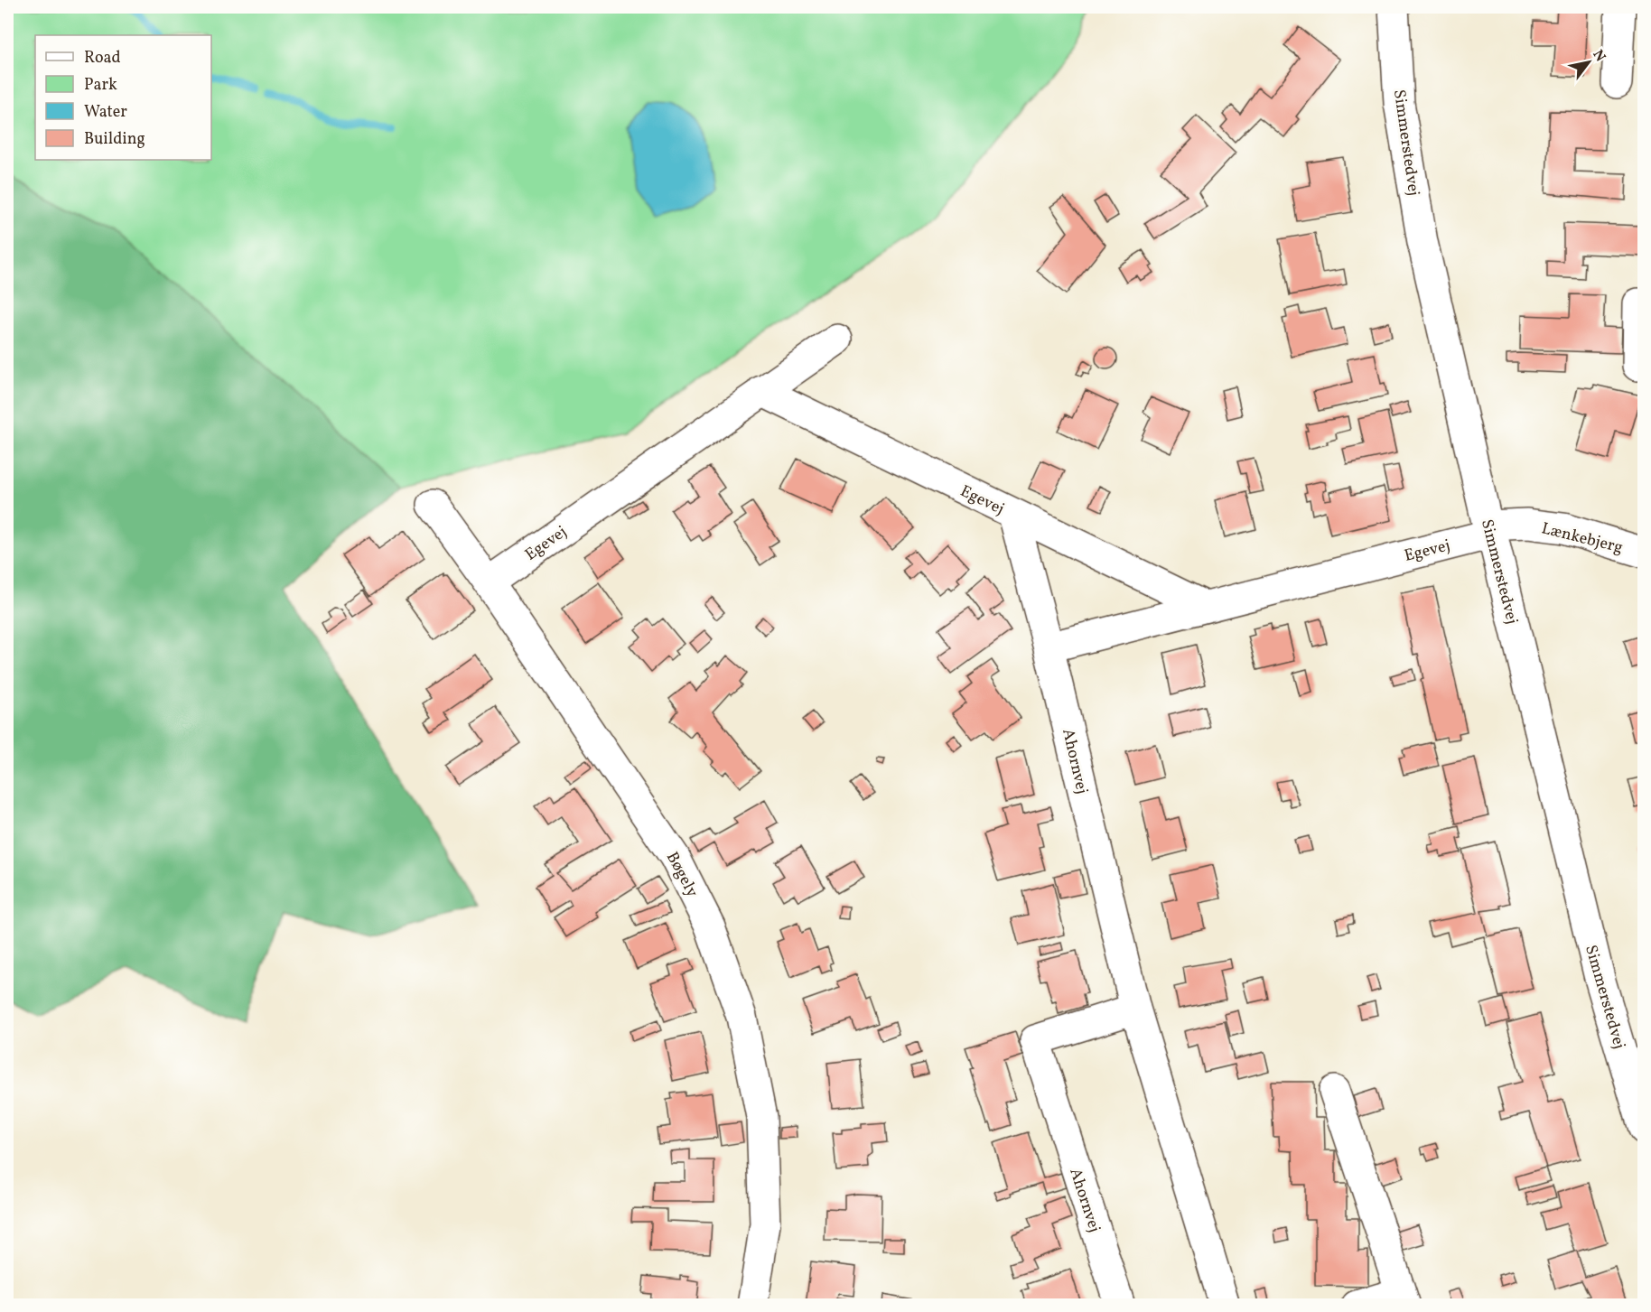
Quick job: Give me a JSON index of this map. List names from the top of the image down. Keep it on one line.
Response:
{"streets":{"street":["Simmerstedvej","Egevej","Lænkebjerg","Ahornvej","Bøgely"]},"crossings":[["Simmerstedvej","Egevej"],["Simmerstedvej","Lænkebjerg"],["Egevej","Lænkebjerg"],["Egevej","Ahornvej"],["Egevej","Bøgely"]],"legend":["Road","Park","Water","Building"],"north":"top right"}
